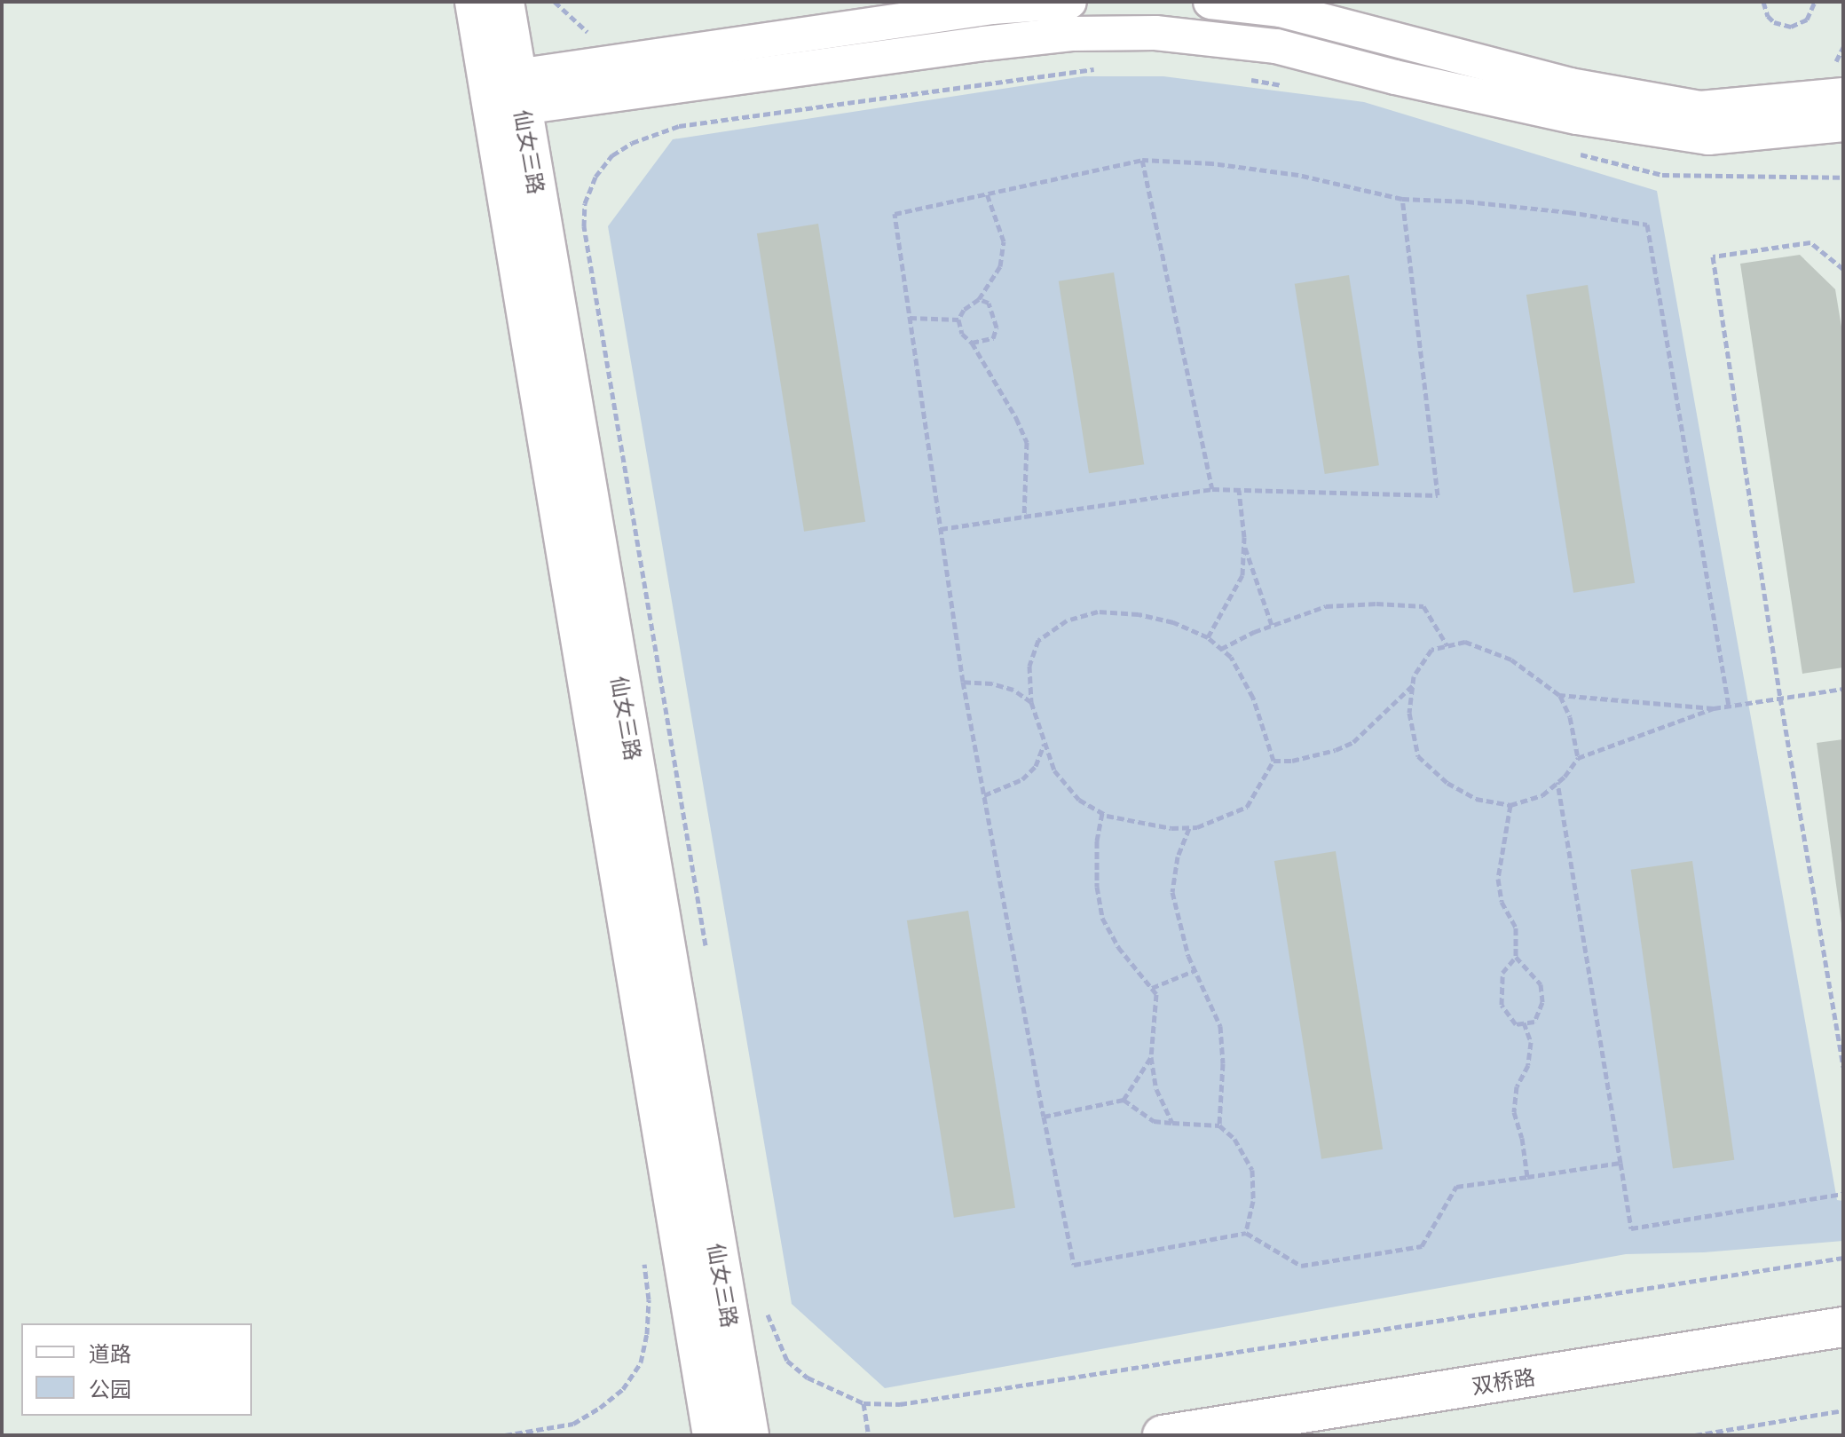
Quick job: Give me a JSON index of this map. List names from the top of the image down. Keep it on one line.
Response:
{"streets":{"street":["仙女三路","双桥路"]},"legend":["道路","公园"]}
